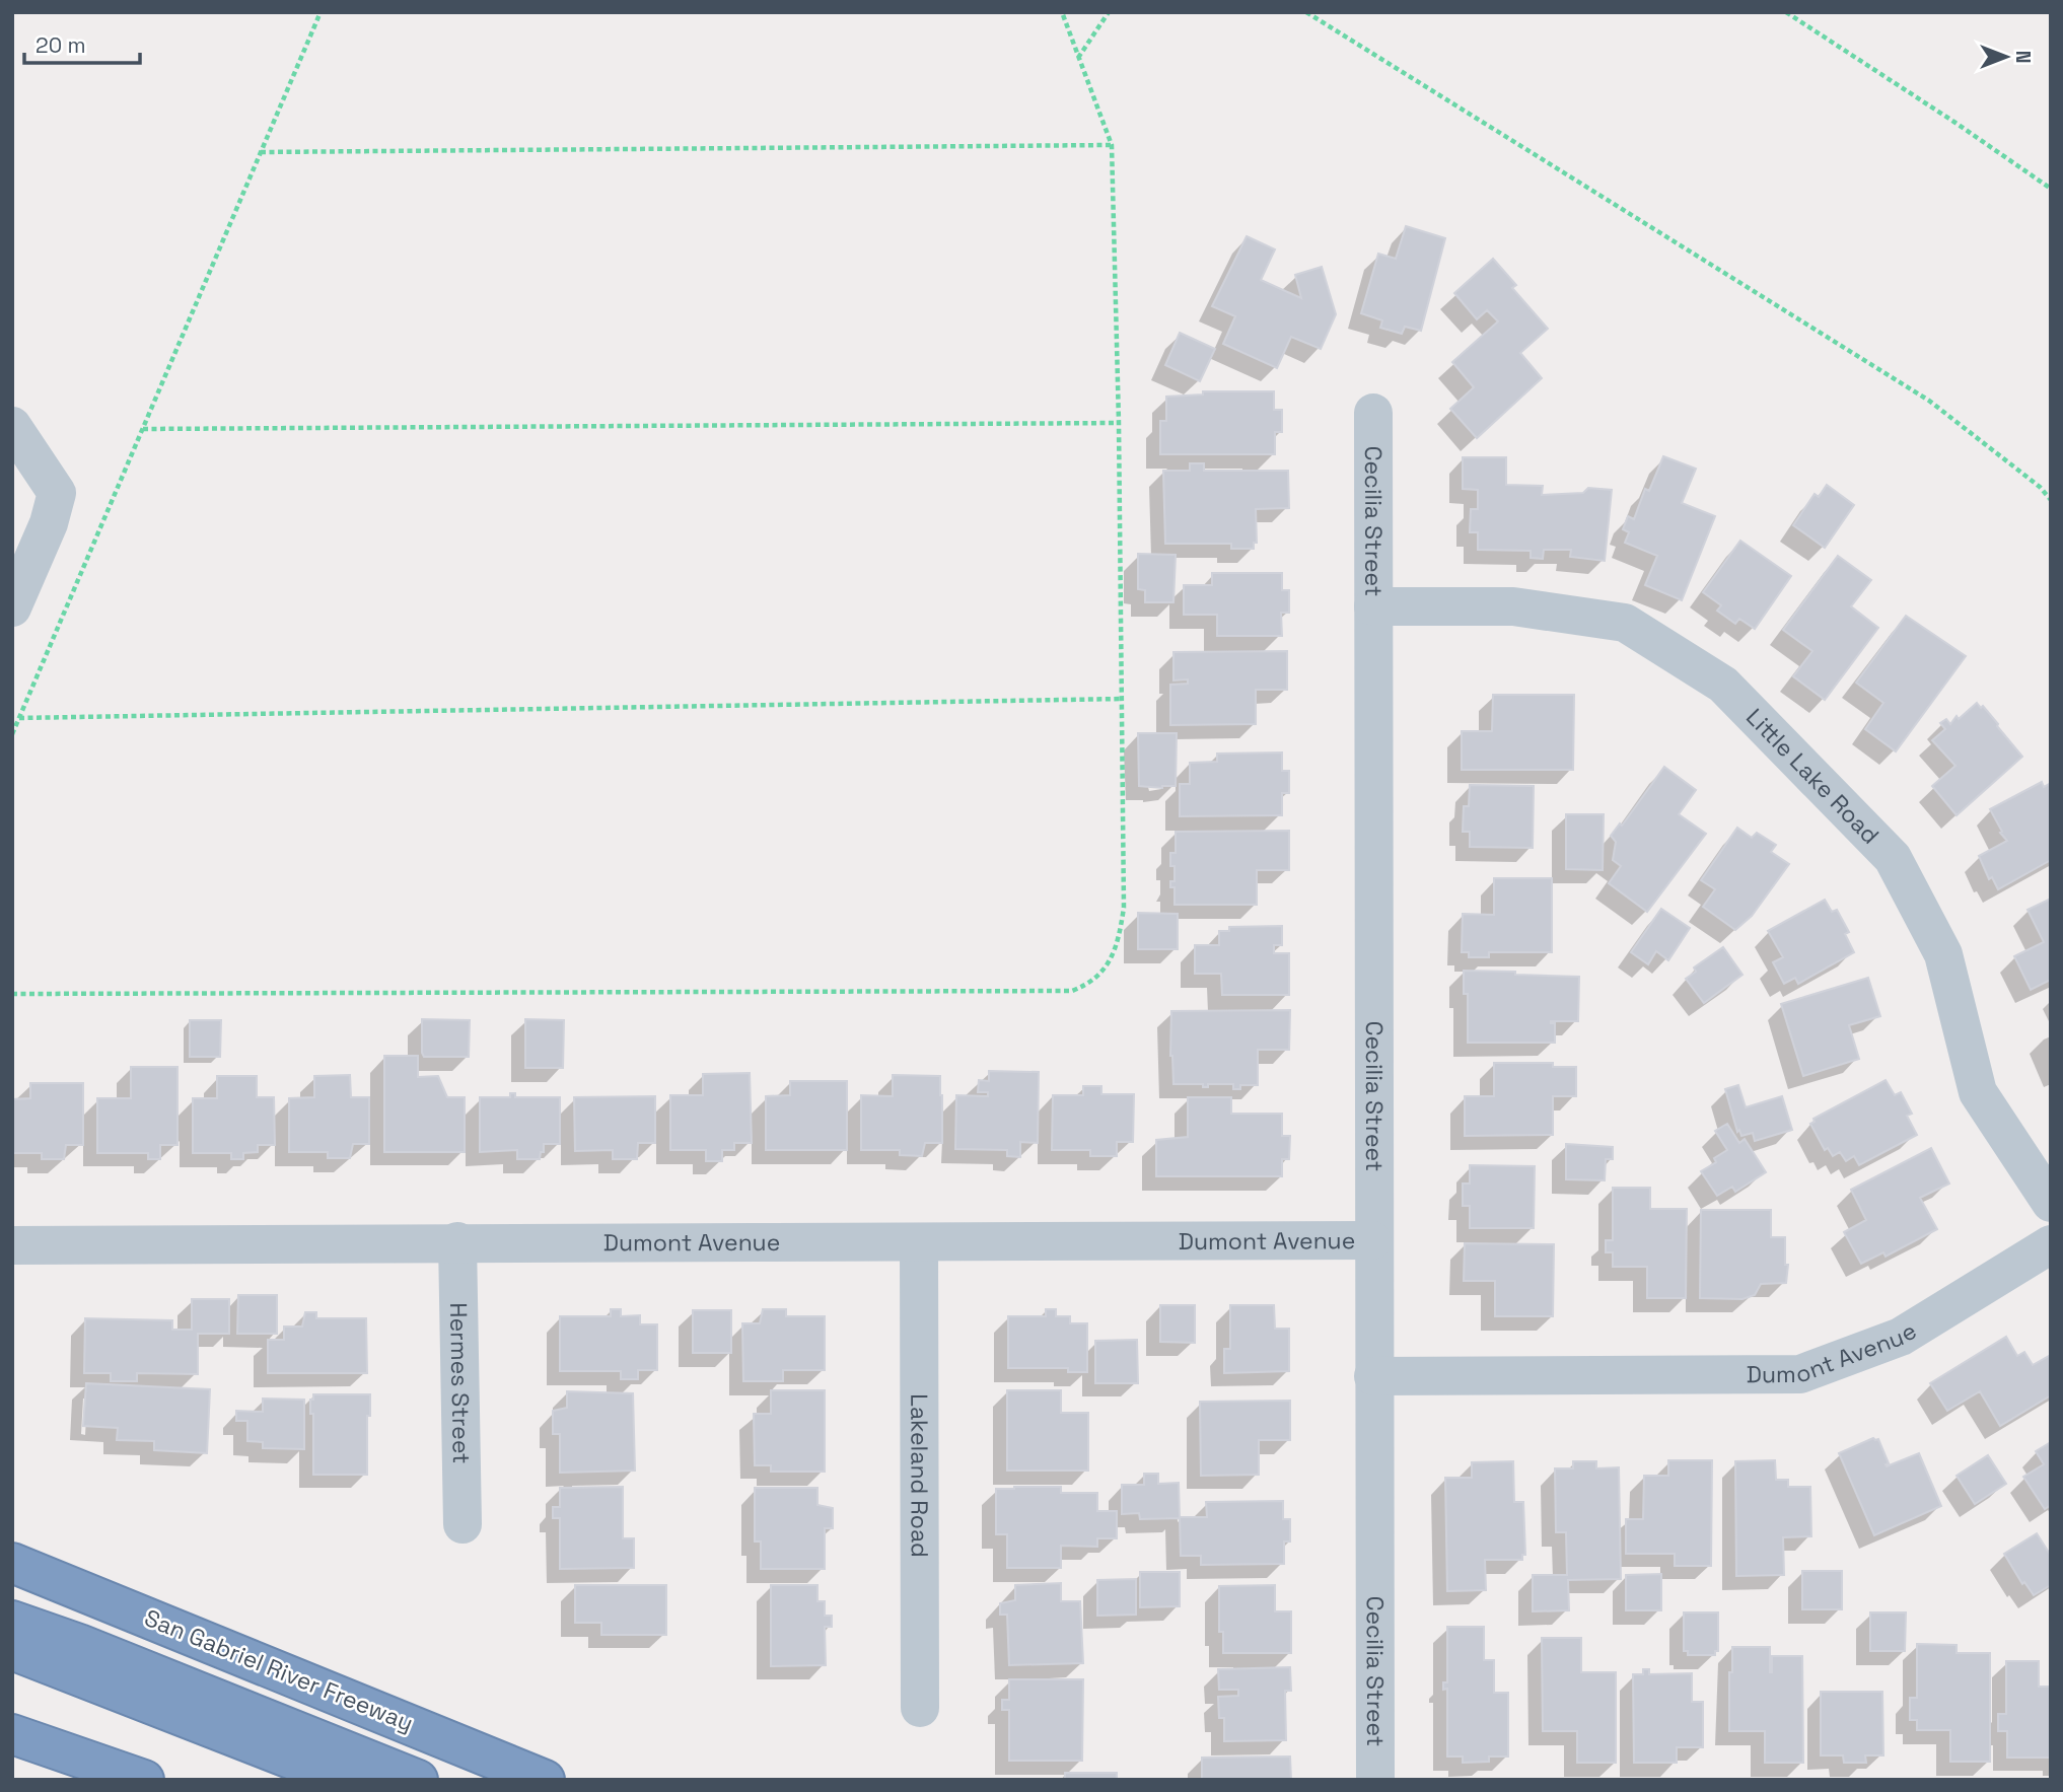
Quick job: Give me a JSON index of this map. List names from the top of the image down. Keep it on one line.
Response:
{"streets":{"highway":["San Gabriel River Freeway"],"street":["Cecilia Street","Little Lake Road","Dumont Avenue","Hermes Street","Lakeland Road"]},"crossings":[["Cecilia Street","Little Lake Road"],["Cecilia Street","Dumont Avenue"],["Dumont Avenue","Hermes Street"],["Dumont Avenue","Lakeland Road"]],"scale_bar":"20 m","north":"right"}
